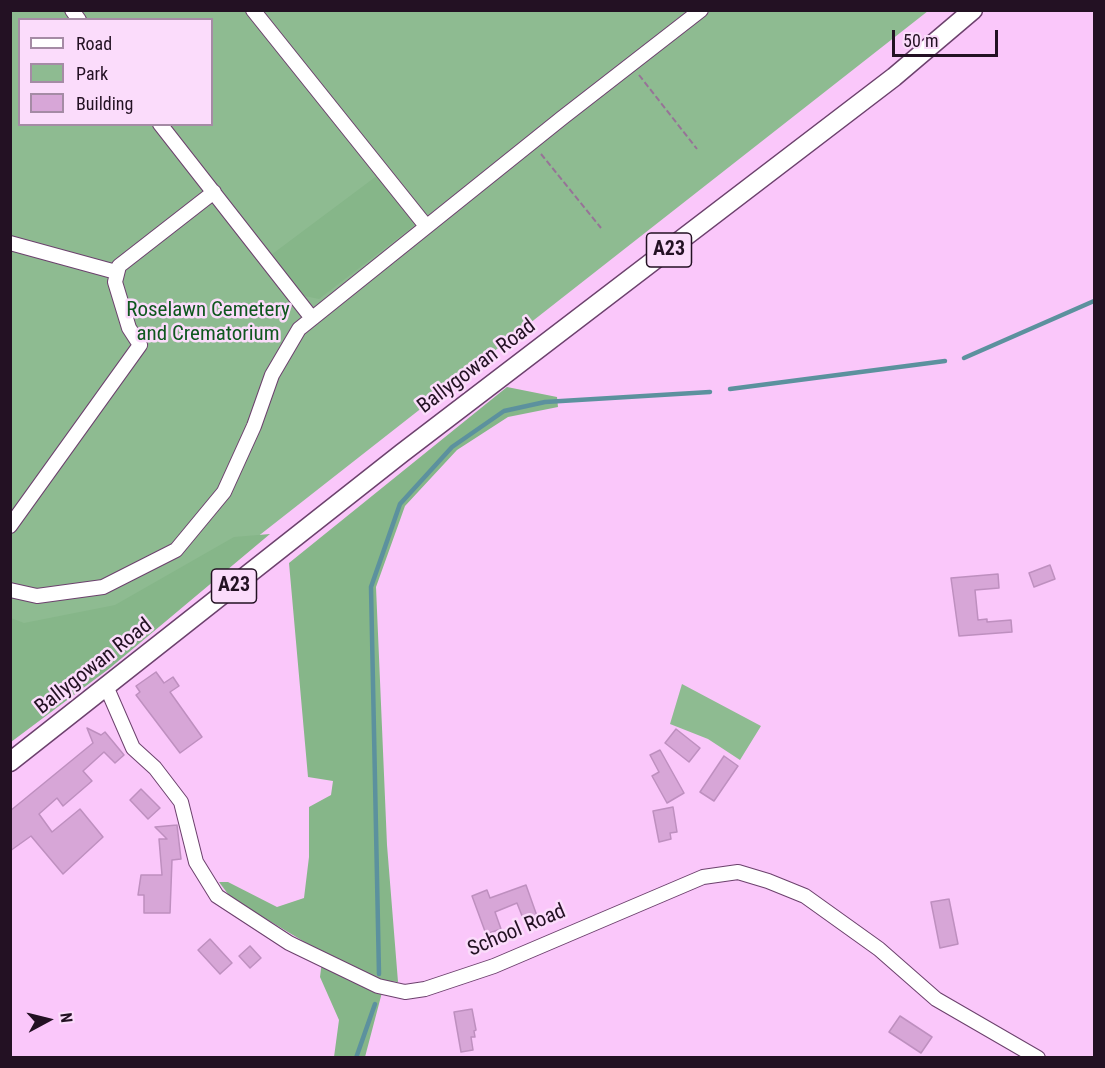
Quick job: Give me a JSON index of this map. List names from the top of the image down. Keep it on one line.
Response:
{"streets":{"main road":["A23","Ballygowan Road"],"street":["School Road"]},"crossings":[["Ballygowan Road","School Road"]],"parks":["Roselawn Cemetery and Crematorium"],"legend":["Road","Park","Building"],"scale_bar":"50 m","north":"right"}
